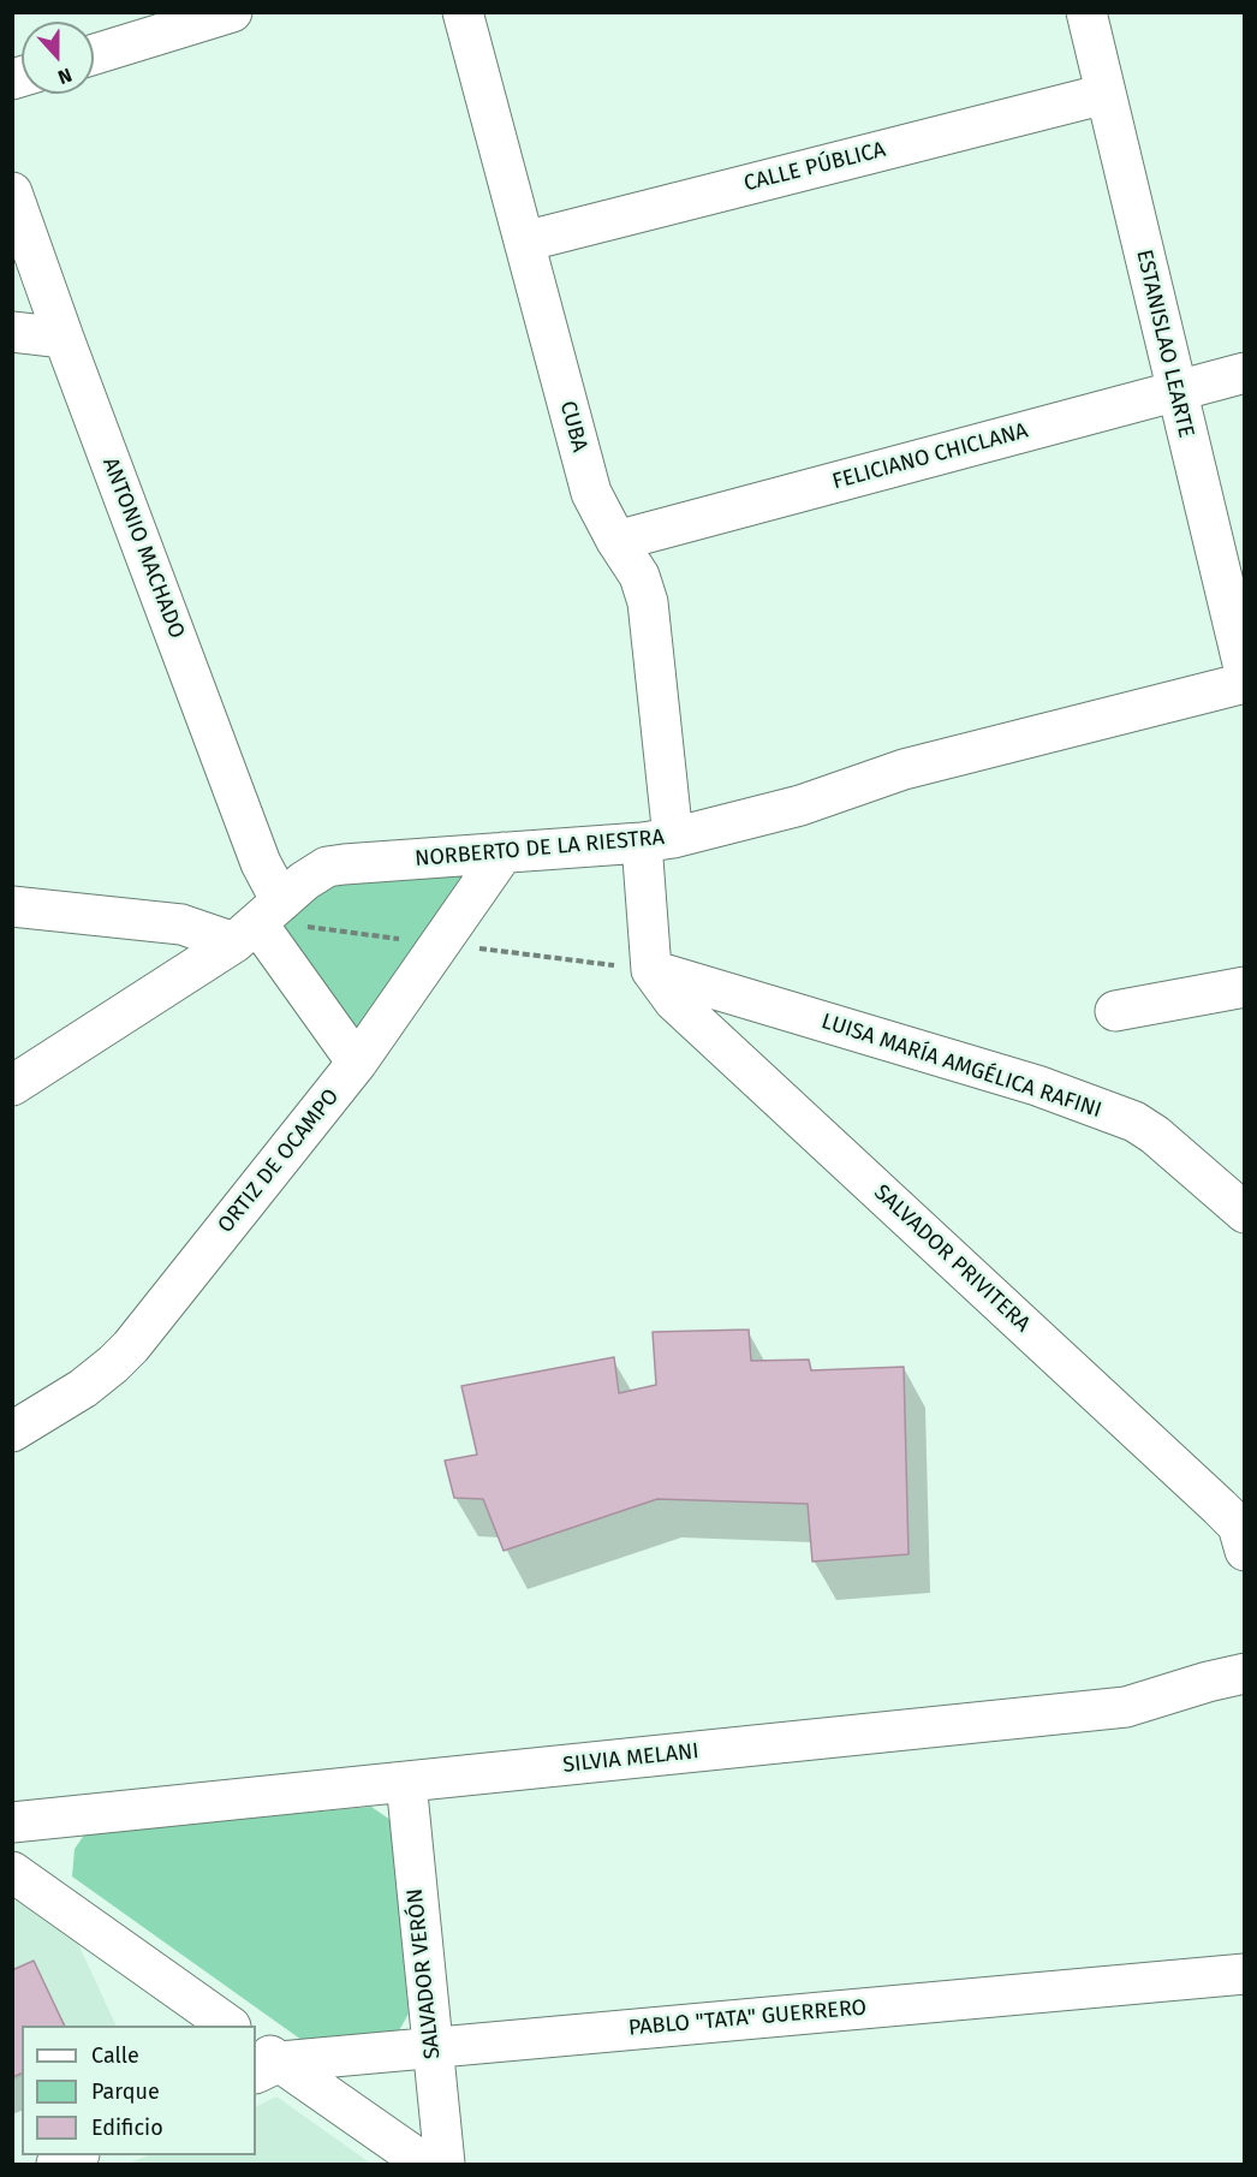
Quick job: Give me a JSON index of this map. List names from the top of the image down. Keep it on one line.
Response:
{"streets":{"street":["CALLE PÚBLICA","ESTANISLAO LEARTE","CUBA","FELICIANO CHICLANA","ANTONIO MACHADO","NORBERTO DE LA RIESTRA","LUISA MARÍA AMGÉLICA RAFINI","ORTIZ DE OCAMPO","SALVADOR PRIVITERA","SILVIA MELANI","SALVADOR VERÓN","PABLO \"TATA\" GUERRERO"]},"crossings":[["CALLE PÚBLICA","ESTANISLAO LEARTE"],["CALLE PÚBLICA","CUBA"],["ESTANISLAO LEARTE","FELICIANO CHICLANA"],["CUBA","FELICIANO CHICLANA"],["CUBA","NORBERTO DE LA RIESTRA"],["CUBA","LUISA MARÍA AMGÉLICA RAFINI"],["CUBA","SALVADOR PRIVITERA"],["ANTONIO MACHADO","NORBERTO DE LA RIESTRA"],["ANTONIO MACHADO","ORTIZ DE OCAMPO"],["NORBERTO DE LA RIESTRA","ORTIZ DE OCAMPO"],["LUISA MARÍA AMGÉLICA RAFINI","SALVADOR PRIVITERA"],["SILVIA MELANI","SALVADOR VERÓN"],["SALVADOR VERÓN","PABLO \"TATA\" GUERRERO"]],"legend":["Calle","Parque","Edificio"],"north":"bottom"}
